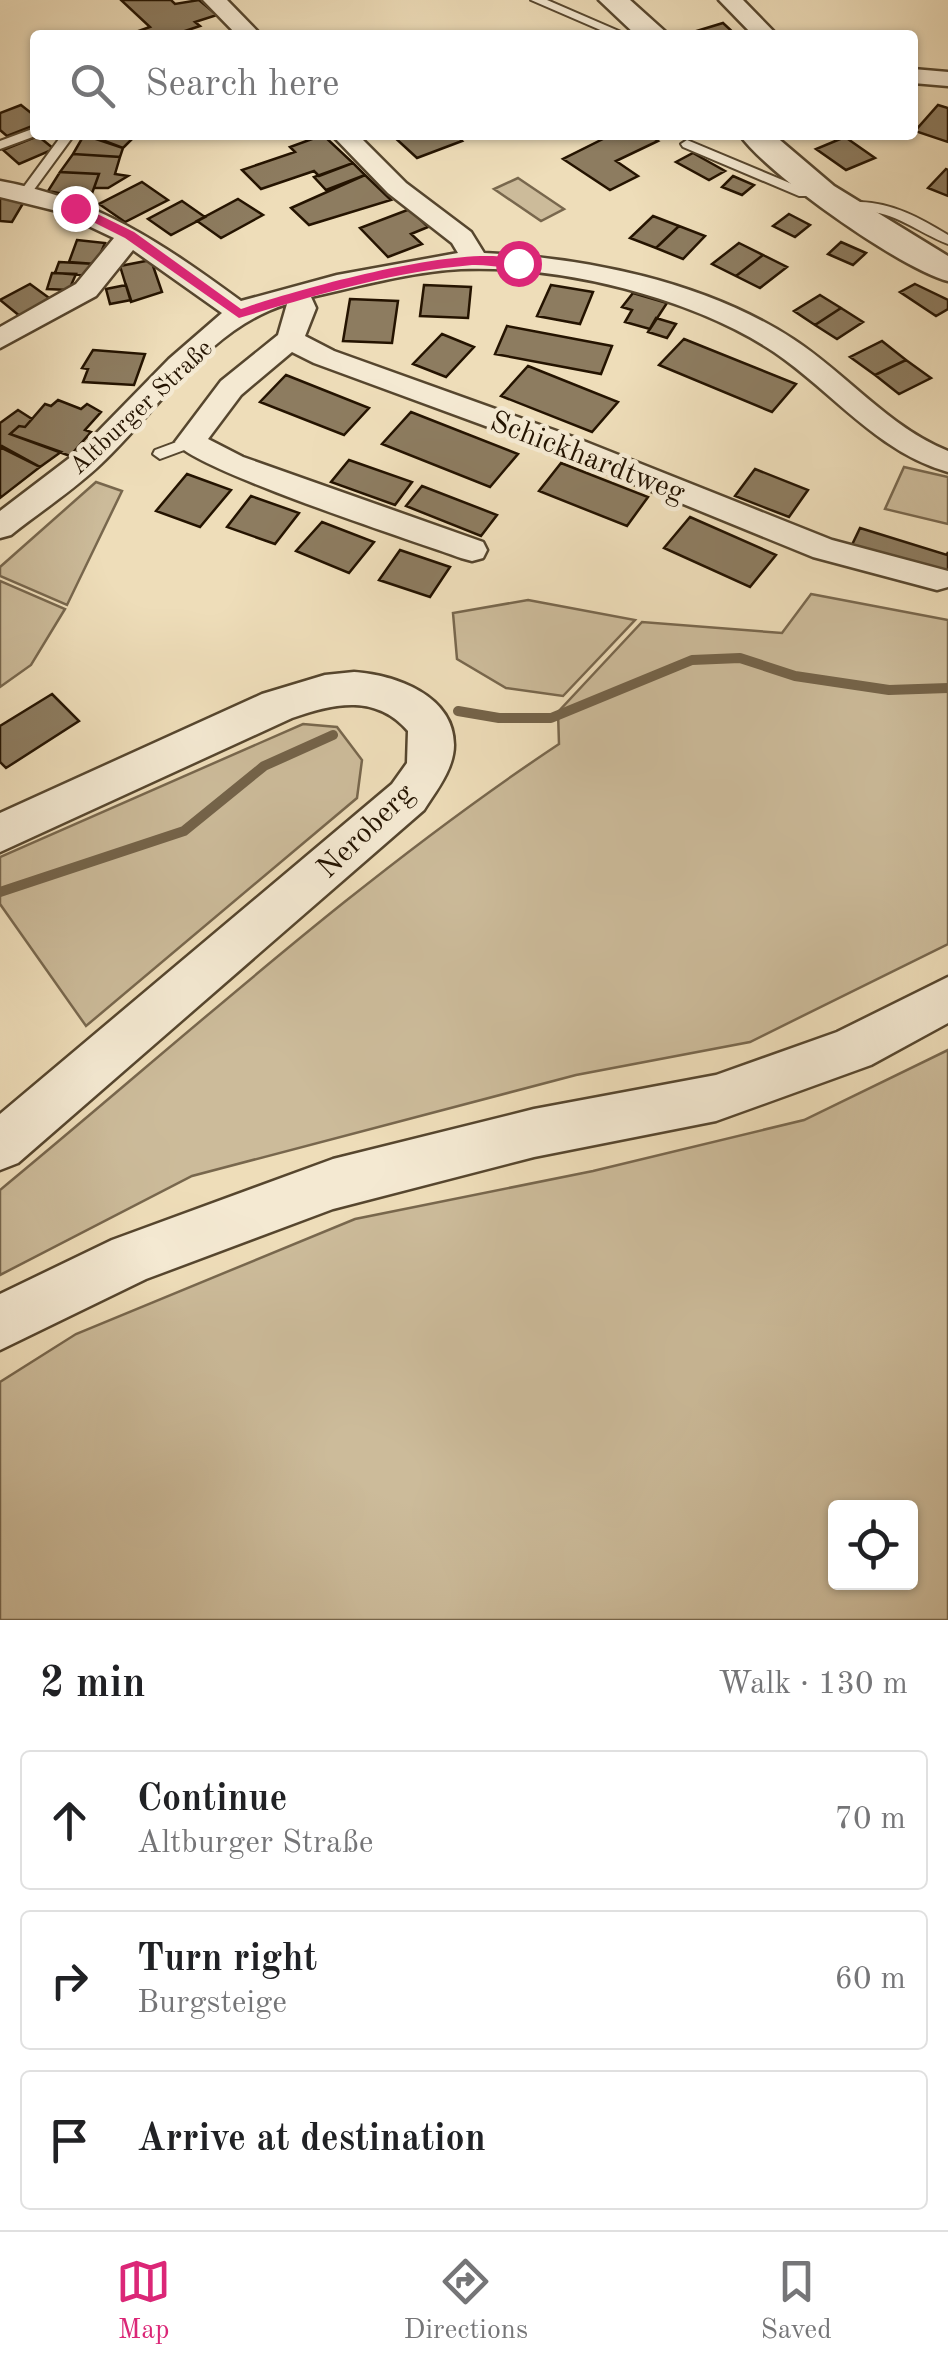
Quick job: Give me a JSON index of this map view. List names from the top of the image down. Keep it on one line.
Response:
{"streets":{"street":["Altburger Straße","Schickhardtweg","Neroberg"]},"page":{"search":"Search here","heading":["2 min","Walk · 130 m"],"list":[["Continue","Altburger Straße","70 m"],["Turn right","Burgsteige","60 m"],"Arrive at destination"],"nav":["Map","Directions","Saved"]}}
